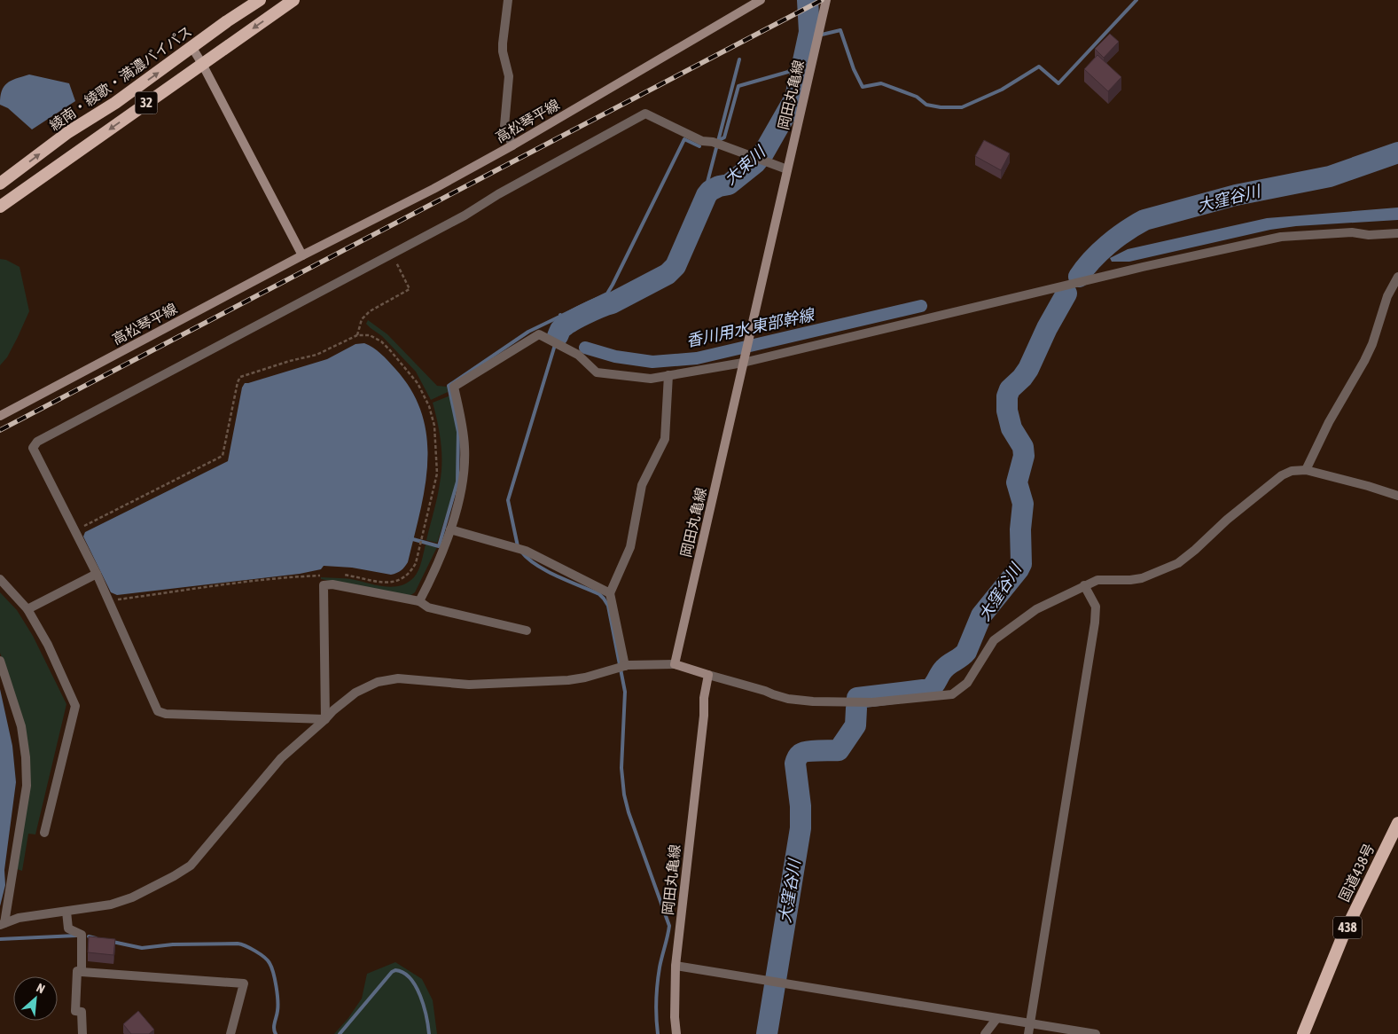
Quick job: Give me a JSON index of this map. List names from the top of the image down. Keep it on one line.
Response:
{"streets":{"highway":["綾南・綾歌・満濃バイパス","32","国道438号","438"],"main road":["岡田丸亀線","高松琴平線"]},"water":["大束川","大窪谷川","香川用水 東部幹線"],"north":"top right"}
